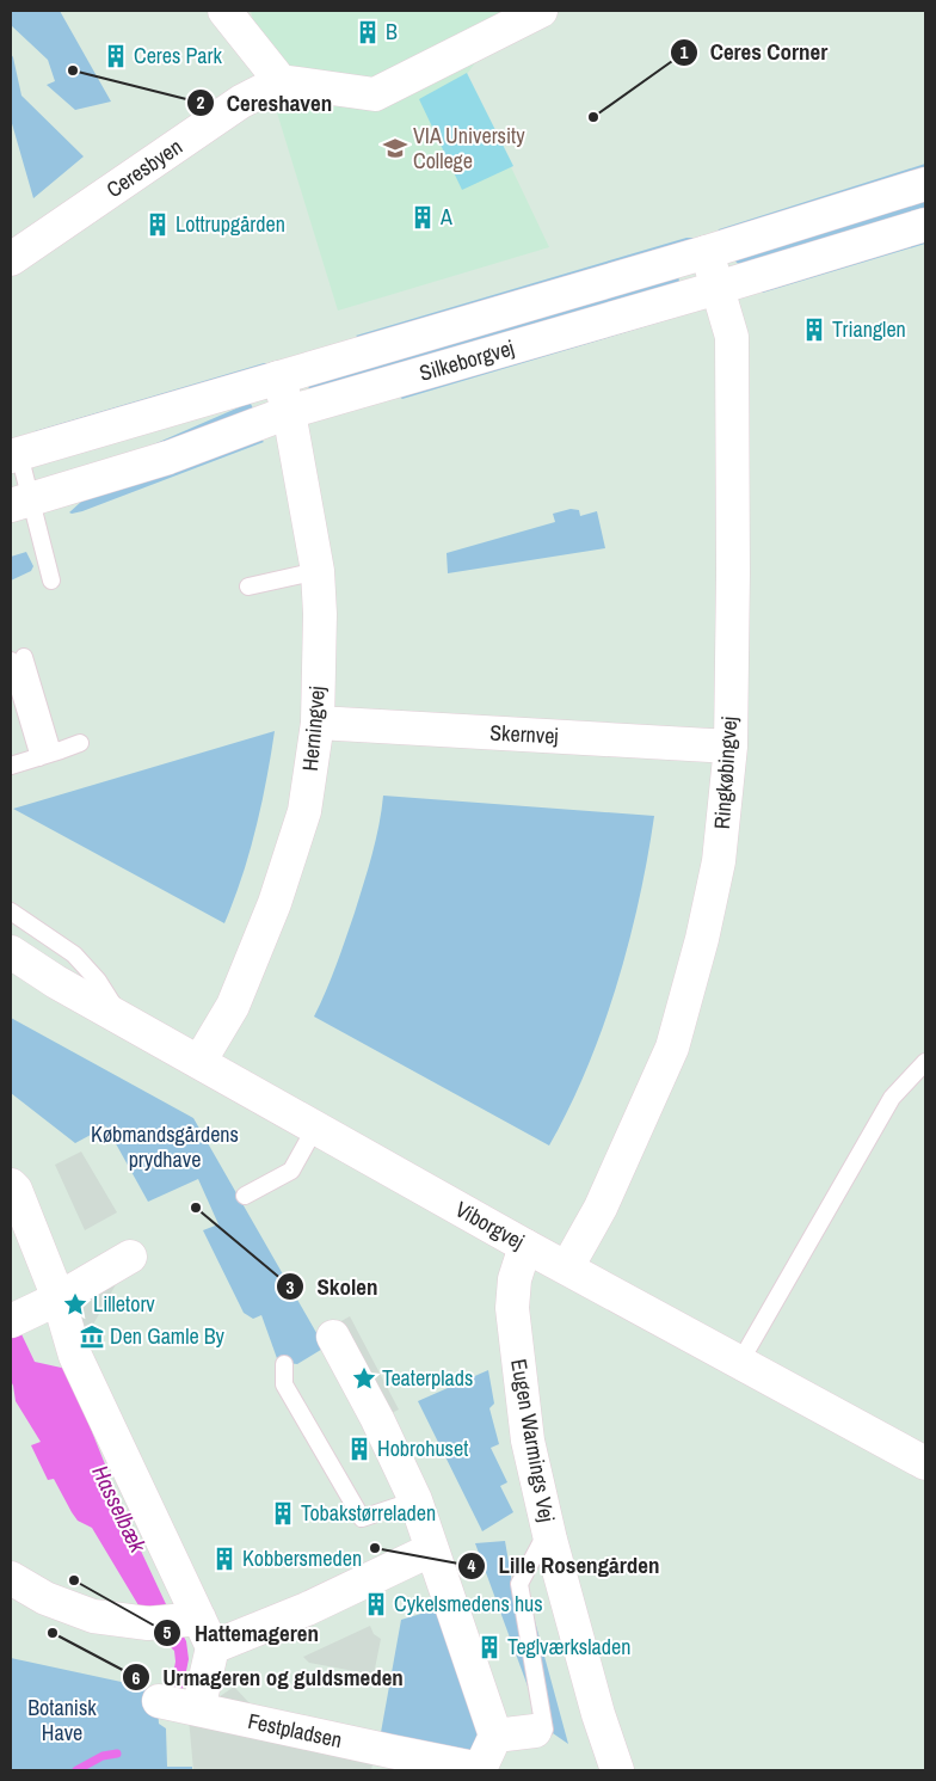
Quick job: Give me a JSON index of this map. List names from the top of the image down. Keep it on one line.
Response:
{"streets":{"street":["Ceresbyen","Silkeborgvej","Herningvej","Skernvej","Ringkøbingvej","Viborgvej","Eugen Warmings Vej","Festpladsen"]},"crossings":[["Silkeborgvej","Herningvej"],["Silkeborgvej","Ringkøbingvej"],["Herningvej","Skernvej"],["Herningvej","Viborgvej"],["Skernvej","Ringkøbingvej"],["Ringkøbingvej","Viborgvej"],["Viborgvej","Eugen Warmings Vej"]],"water":["Hasselbæk"],"parks":["Købmandsgårdens prydhave","Botanisk Have"],"places":{"building":["B","Ceres Park","A","Lottrupgården","Trianglen","Hobrohuset","Tobakstørreladen","Kobbersmeden","Cykelsmedens hus","Teglværksladen"],"other":["Cereshaven","Ceres Corner","Skolen","Lille Rosengården","Hattemageren","Urmageren og guldsmeden"],"school or university":["VIA University College"],"place":["Lilletorv","Teaterplads"],"museum":["Den Gamle By"]}}
